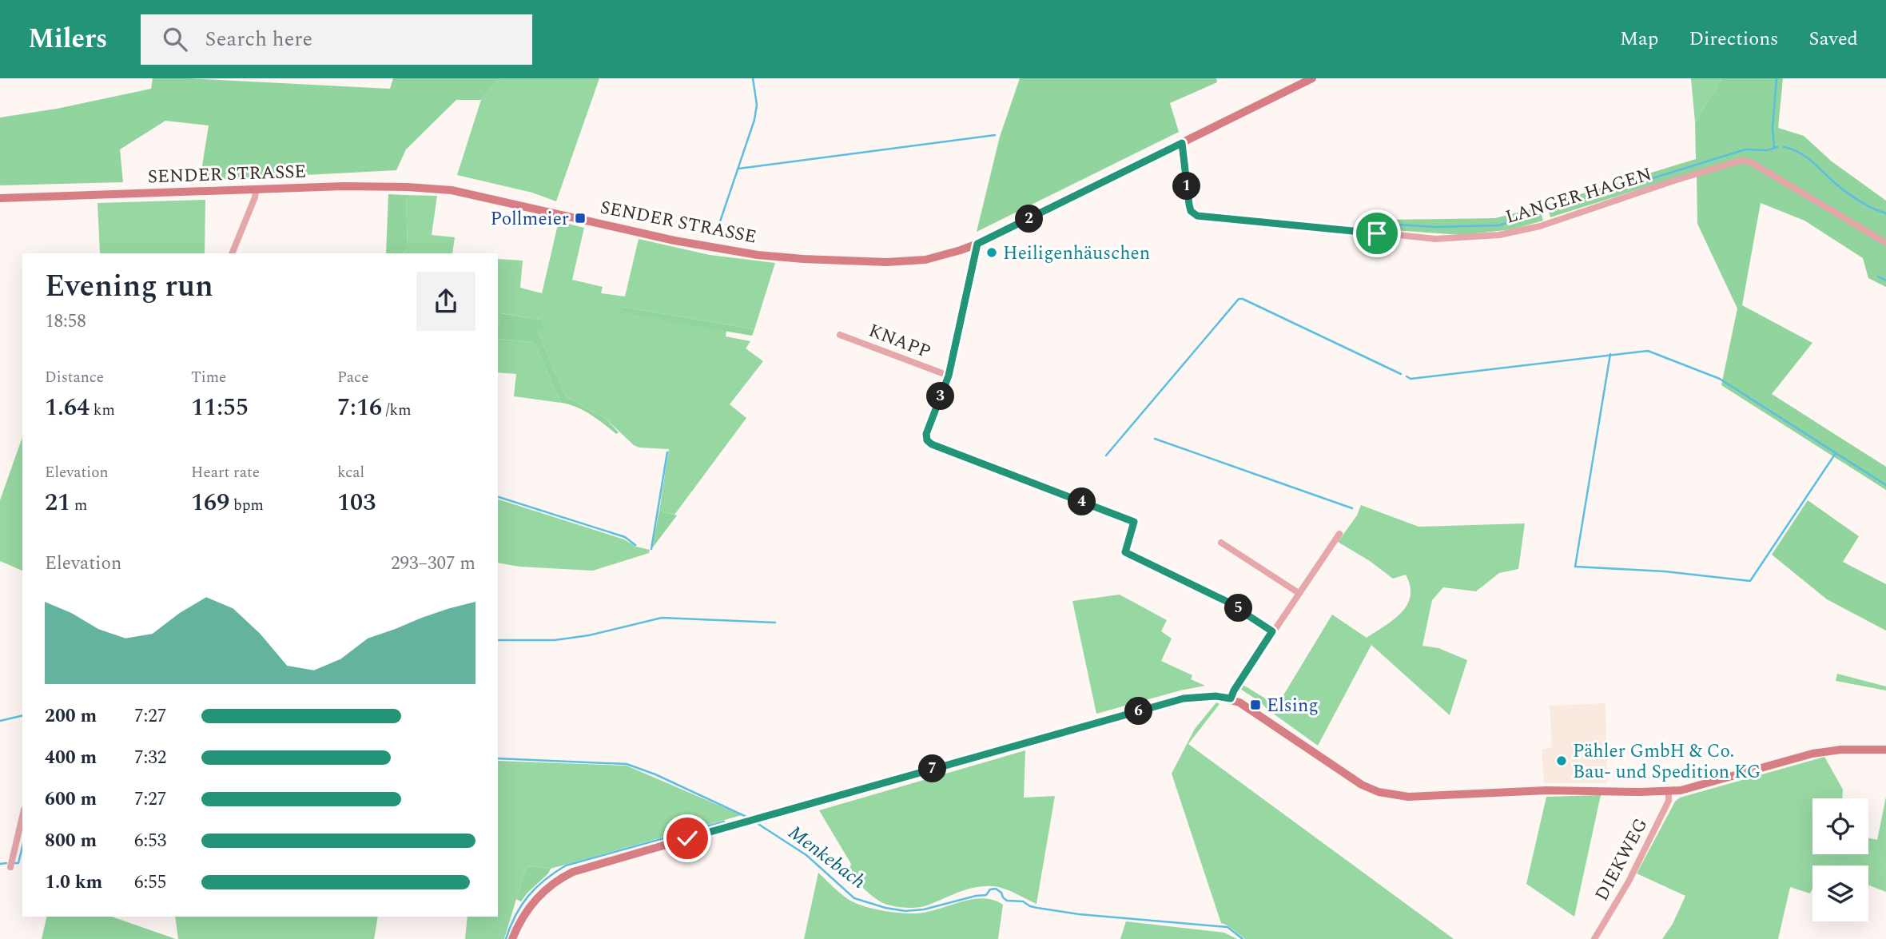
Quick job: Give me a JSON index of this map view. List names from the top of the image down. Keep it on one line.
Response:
{"streets":{"street":["SENDER STRASSE","LANGER HAGEN","KNAPP","DIEKWEG"]},"crossings":[["SENDER STRASSE","LANGER HAGEN"]],"water":["Menkebach"],"places":{"transit":["Pollmeier","Elsing"],"other":["Heiligenhäuschen","Pähler GmbH & Co. Bau- und Spedition KG"]},"page":{"header":"Milers","search":"Search here","nav":["Map","Directions","Saved"],"pins":["1","2","3","4","5","6","7"],"heading":["Evening run","18:58"],"stats":[["Distance","1.64 km"],["Time","11:55"],["Pace","7:16 /km"],["Elevation","21 m"],["Heart rate","169 bpm"],["kcal","103"]],"chart":["Elevation","293–307 m"],"list":[{"name":"200 m","note":"7:27"},{"name":"400 m","note":"7:32"},{"name":"600 m","note":"7:27"},{"name":"800 m","note":"6:53"},{"name":"1.0 km","note":"6:55"}]}}
